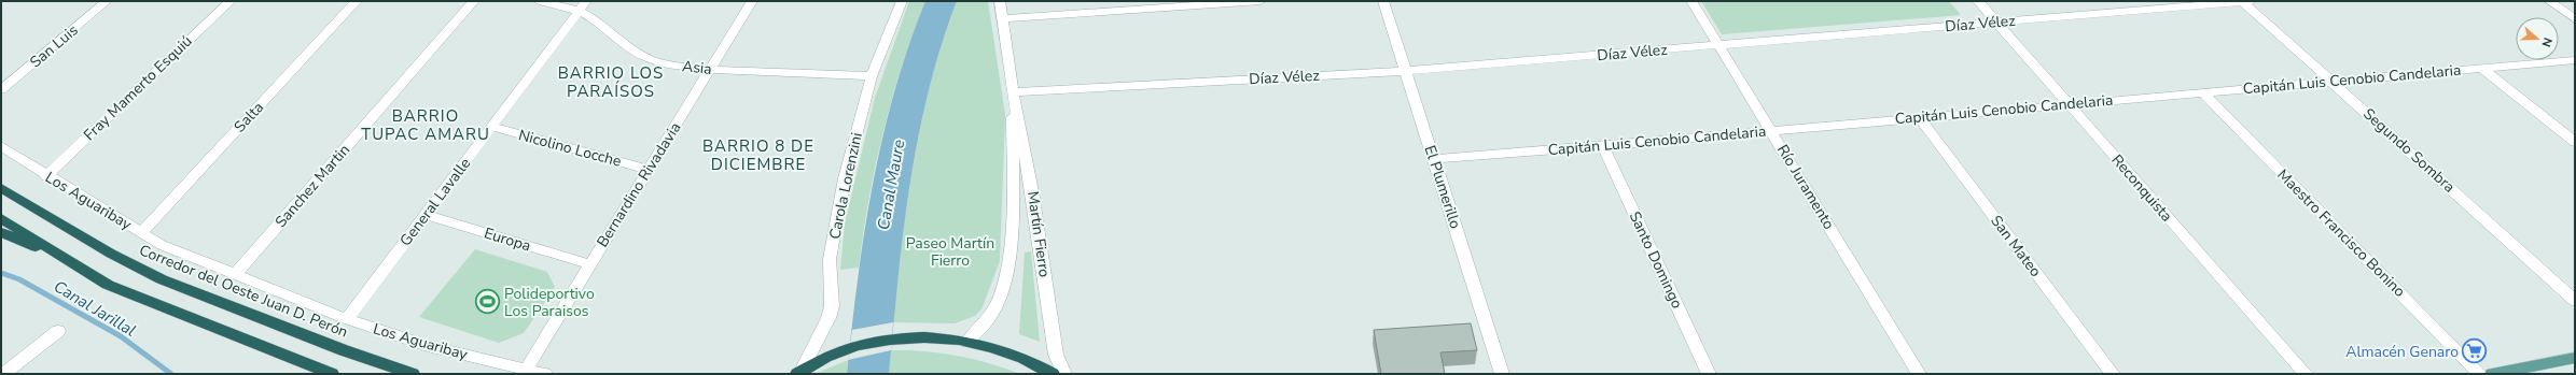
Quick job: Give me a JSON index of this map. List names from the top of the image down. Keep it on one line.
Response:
{"streets":{"highway":["Corredor del Oeste Juan D. Perón"],"street":["Díaz Vélez","San Luis","Asia","Capitán Luis Cenobio Candelaria","Fray Mamerto Esquiú","Salta","Nicolino Locche","Segundo Sombra","Bernardino Rivadavia","Sanchez Martin","Carola Lorenzini","El Plumerillo","Río Juramento","Reconquista","Los Aguaribay","General Lavalle","Maestro Francisco Bonino","Martín Fierro","Europa","San Mateo","Santo Domingo"]},"crossings":[["Díaz Vélez","Segundo Sombra"],["Díaz Vélez","El Plumerillo"],["Díaz Vélez","Río Juramento"],["Díaz Vélez","Reconquista"],["Díaz Vélez","Martín Fierro"],["Asia","Bernardino Rivadavia"],["Asia","Carola Lorenzini"],["Asia","General Lavalle"],["Capitán Luis Cenobio Candelaria","Segundo Sombra"],["Capitán Luis Cenobio Candelaria","El Plumerillo"],["Capitán Luis Cenobio Candelaria","Río Juramento"],["Capitán Luis Cenobio Candelaria","Reconquista"],["Capitán Luis Cenobio Candelaria","Maestro Francisco Bonino"],["Capitán Luis Cenobio Candelaria","San Mateo"],["Capitán Luis Cenobio Candelaria","Santo Domingo"],["Fray Mamerto Esquiú","Los Aguaribay"],["Salta","Los Aguaribay"],["Nicolino Locche","Bernardino Rivadavia"],["Nicolino Locche","General Lavalle"],["Bernardino Rivadavia","Los Aguaribay"],["Bernardino Rivadavia","Europa"],["Sanchez Martin","Los Aguaribay"],["Los Aguaribay","General Lavalle"],["General Lavalle","Europa"]],"districts":["BARRIO LOS PARAÍSOS","BARRIO TUPAC AMARU","BARRIO 8 DE DICIEMBRE"],"water":["Canal Maure","Canal Jarillal"],"parks":["Paseo Martín Fierro"],"places":{"sports":["Polideportivo Los Paraisos"],"supermarket":["Almacén Genaro"]},"north":"right"}
